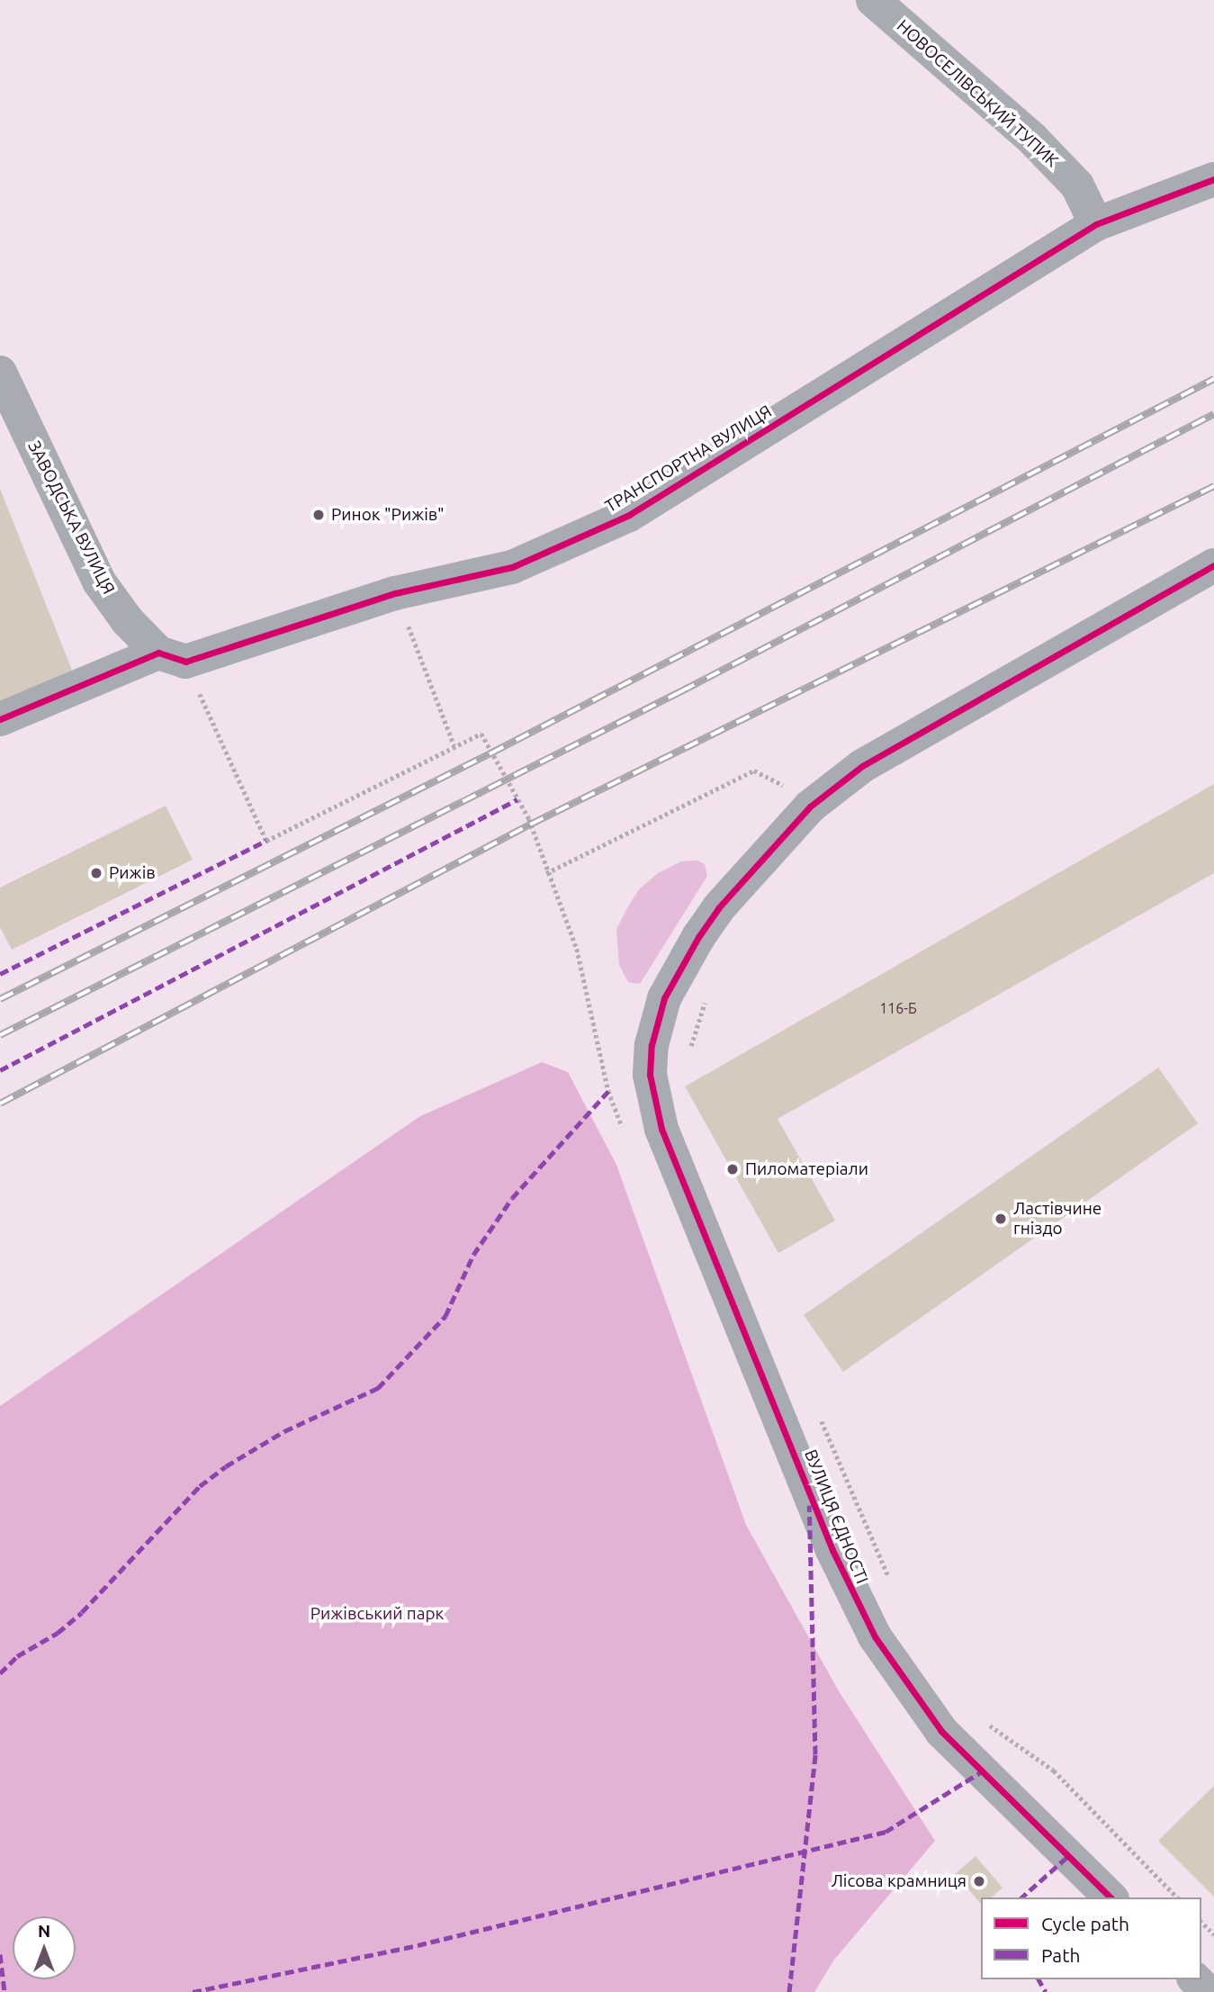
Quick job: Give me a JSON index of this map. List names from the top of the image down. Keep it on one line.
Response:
{"streets":{"street":["НОВОСЕЛІВСЬКИЙ ТУПИК","ТРАНСПОРТНА ВУЛИЦЯ","ЗАВОДСЬКА ВУЛИЦЯ","ВУЛИЦЯ ЄДНОСТІ"]},"crossings":[["НОВОСЕЛІВСЬКИЙ ТУПИК","ТРАНСПОРТНА ВУЛИЦЯ"],["ТРАНСПОРТНА ВУЛИЦЯ","ЗАВОДСЬКА ВУЛИЦЯ"]],"parks":["Рижівський парк"],"places":["Ринок \"Рижів\"","Рижів","Пиломатеріали","Ластівчине гніздо","Лісова крамниця"],"house_numbers":["116-Б"],"legend":["Cycle path","Path"],"north":"top"}
